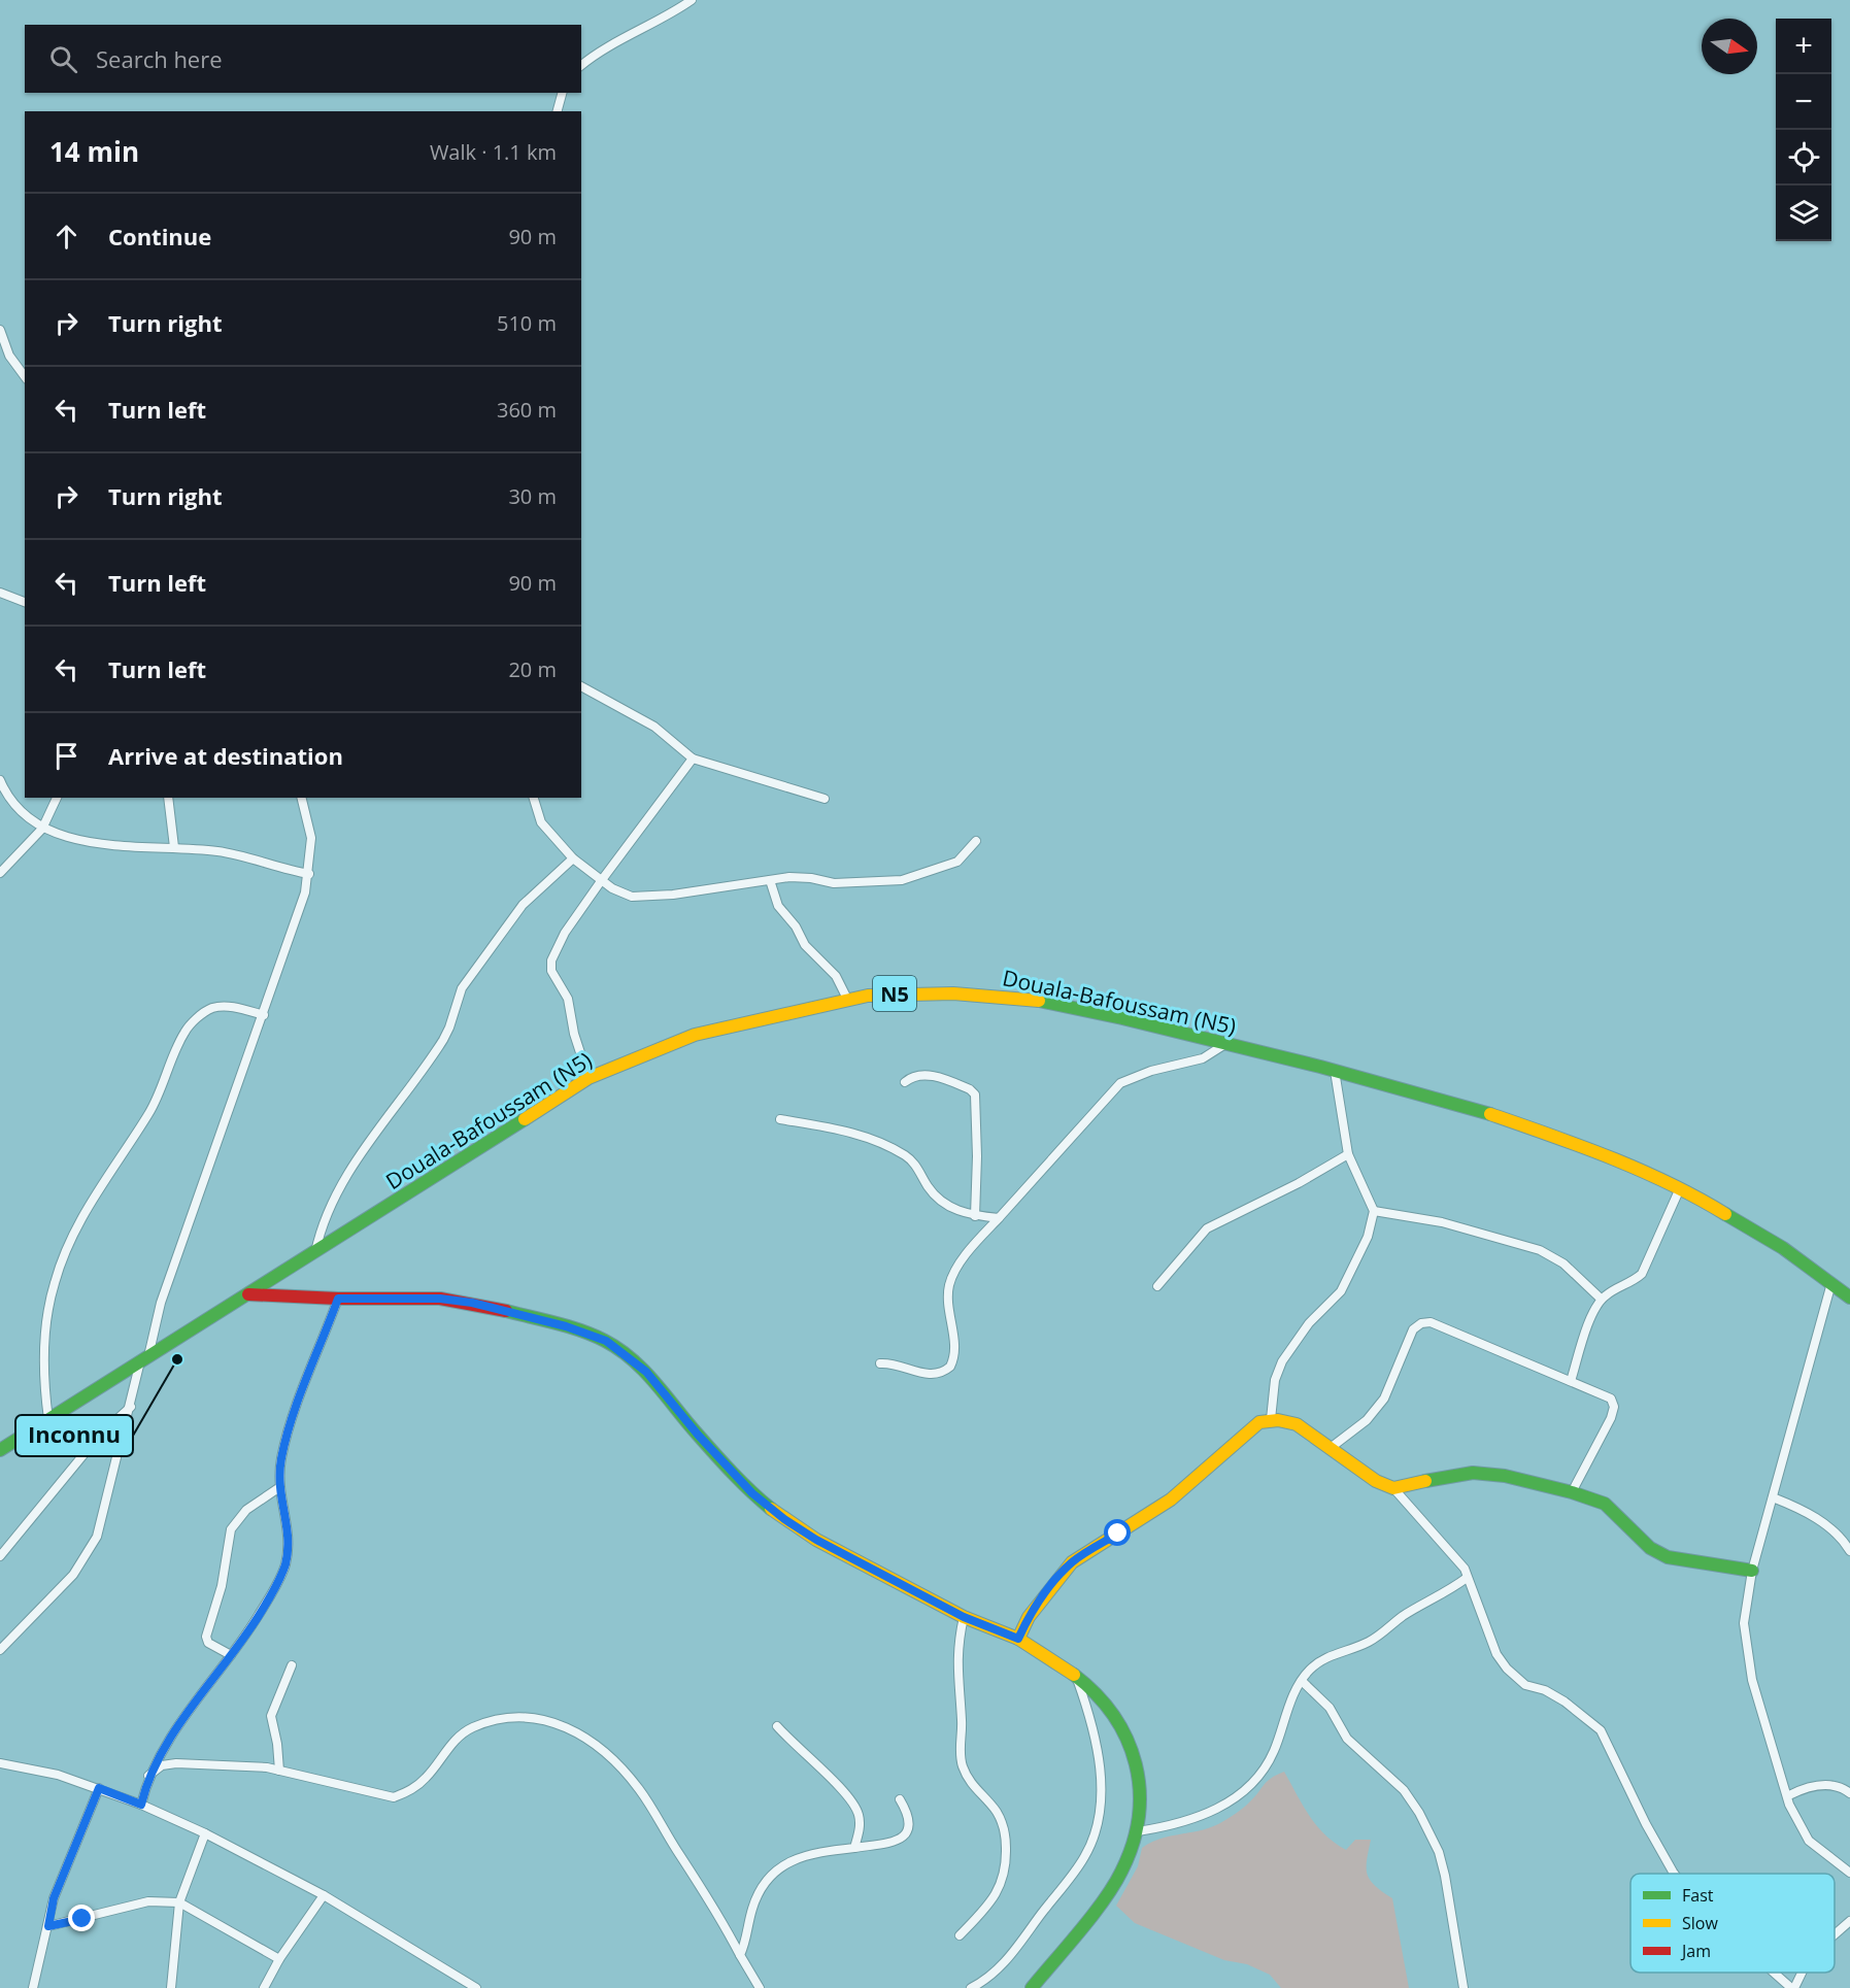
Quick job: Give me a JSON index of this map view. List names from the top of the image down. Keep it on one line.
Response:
{"streets":{"main road":["N5","Douala-Bafoussam (N5)"]},"places":["Inconnu"],"legend":["Fast","Slow","Jam"],"north":"right","page":{"map_buttons":["+","−"],"search":"Search here","heading":["14 min","Walk · 1.1 km"],"list":[["Continue","90 m"],["Turn right","510 m"],["Turn left","360 m"],["Turn right","30 m"],["Turn left","90 m"],["Turn left","20 m"],"Arrive at destination"]}}
